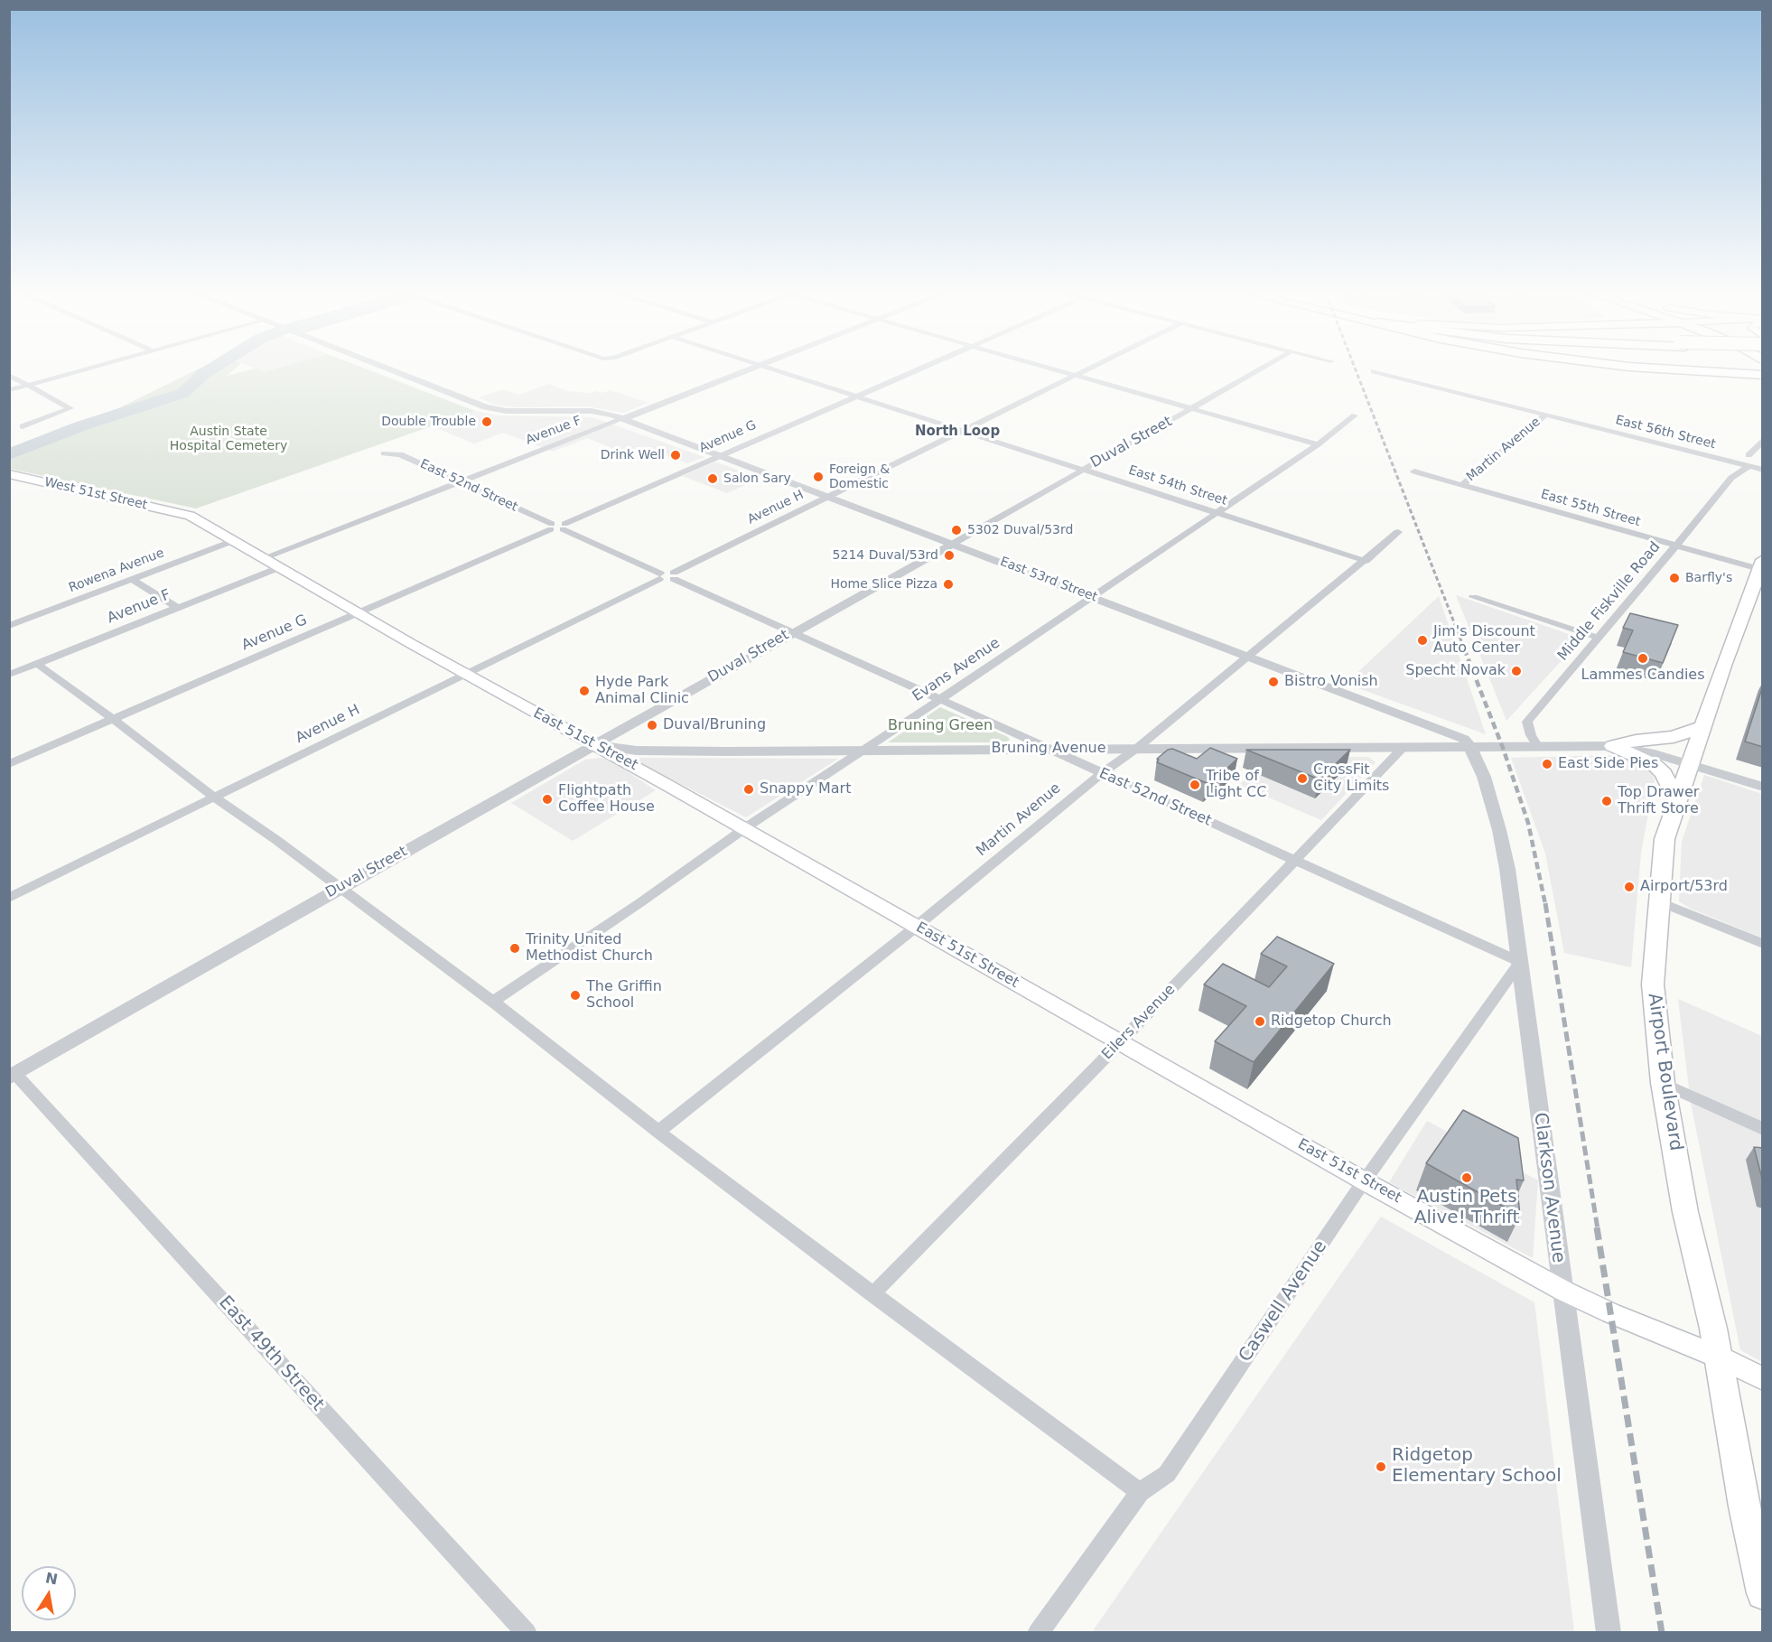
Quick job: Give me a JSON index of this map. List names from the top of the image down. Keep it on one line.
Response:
{"streets":{"main road":["West 51st Street","East 51st Street","Airport Boulevard"],"street":["Avenue F","East 56th Street","Avenue G","Duval Street","Martin Avenue","East 52nd Street","East 54th Street","Avenue H","East 55th Street","Rowena Avenue","East 53rd Street","Middle Fiskville Road","Evans Avenue","Bruning Avenue","Eilers Avenue","Clarkson Avenue","Caswell Avenue","East 49th Street"]},"crossings":[["Avenue F","East 52nd Street"],["Avenue F","East 53rd Street"],["Avenue F","East 51st Street"],["East 56th Street","Martin Avenue"],["East 56th Street","Middle Fiskville Road"],["Avenue G","East 52nd Street"],["Avenue G","East 54th Street"],["Avenue G","East 53rd Street"],["Avenue G","East 51st Street"],["Duval Street","East 52nd Street"],["Duval Street","East 54th Street"],["Duval Street","East 53rd Street"],["Duval Street","East 51st Street"],["Duval Street","Bruning Avenue"],["Duval Street","East 49th Street"],["Martin Avenue","East 52nd Street"],["Martin Avenue","East 54th Street"],["Martin Avenue","East 55th Street"],["Martin Avenue","East 53rd Street"],["Martin Avenue","East 51st Street"],["Martin Avenue","Bruning Avenue"],["East 52nd Street","Avenue H"],["East 52nd Street","Evans Avenue"],["East 52nd Street","Bruning Avenue"],["East 52nd Street","Eilers Avenue"],["East 52nd Street","Clarkson Avenue"],["East 52nd Street","Caswell Avenue"],["East 54th Street","Avenue H"],["East 54th Street","Evans Avenue"],["West 51st Street","East 51st Street"],["Avenue H","East 53rd Street"],["Avenue H","East 51st Street"],["East 55th Street","Middle Fiskville Road"],["East 55th Street","Airport Boulevard"],["Rowena Avenue","East 51st Street"],["East 53rd Street","Evans Avenue"],["East 53rd Street","Bruning Avenue"],["East 53rd Street","Clarkson Avenue"],["Middle Fiskville Road","Bruning Avenue"],["Evans Avenue","East 51st Street"],["Evans Avenue","Bruning Avenue"],["East 51st Street","Bruning Avenue"],["East 51st Street","Eilers Avenue"],["East 51st Street","Airport Boulevard"],["East 51st Street","Clarkson Avenue"],["East 51st Street","Caswell Avenue"],["Bruning Avenue","Eilers Avenue"],["Bruning Avenue","Clarkson Avenue"],["Clarkson Avenue","Caswell Avenue"]],"districts":["North Loop"],"parks":["Austin State Hospital Cemetery","Bruning Green"],"places":["Double Trouble","Drink Well","Foreign & Domestic","Salon Sary","5302 Duval/53rd","5214 Duval/53rd","Barfly's","Home Slice Pizza","Jim's Discount Auto Center","Lammes Candies","Specht Novak","Bistro Vonish","Hyde Park Animal Clinic","Duval/Bruning","East Side Pies","CrossFit City Limits","Tribe of Light CC","Snappy Mart","Flightpath Coffee House","Top Drawer Thrift Store","Airport/53rd","Trinity United Methodist Church","The Griffin School","Ridgetop Church","Austin Pets Alive! Thrift","Ridgetop Elementary School"],"north":"top"}
